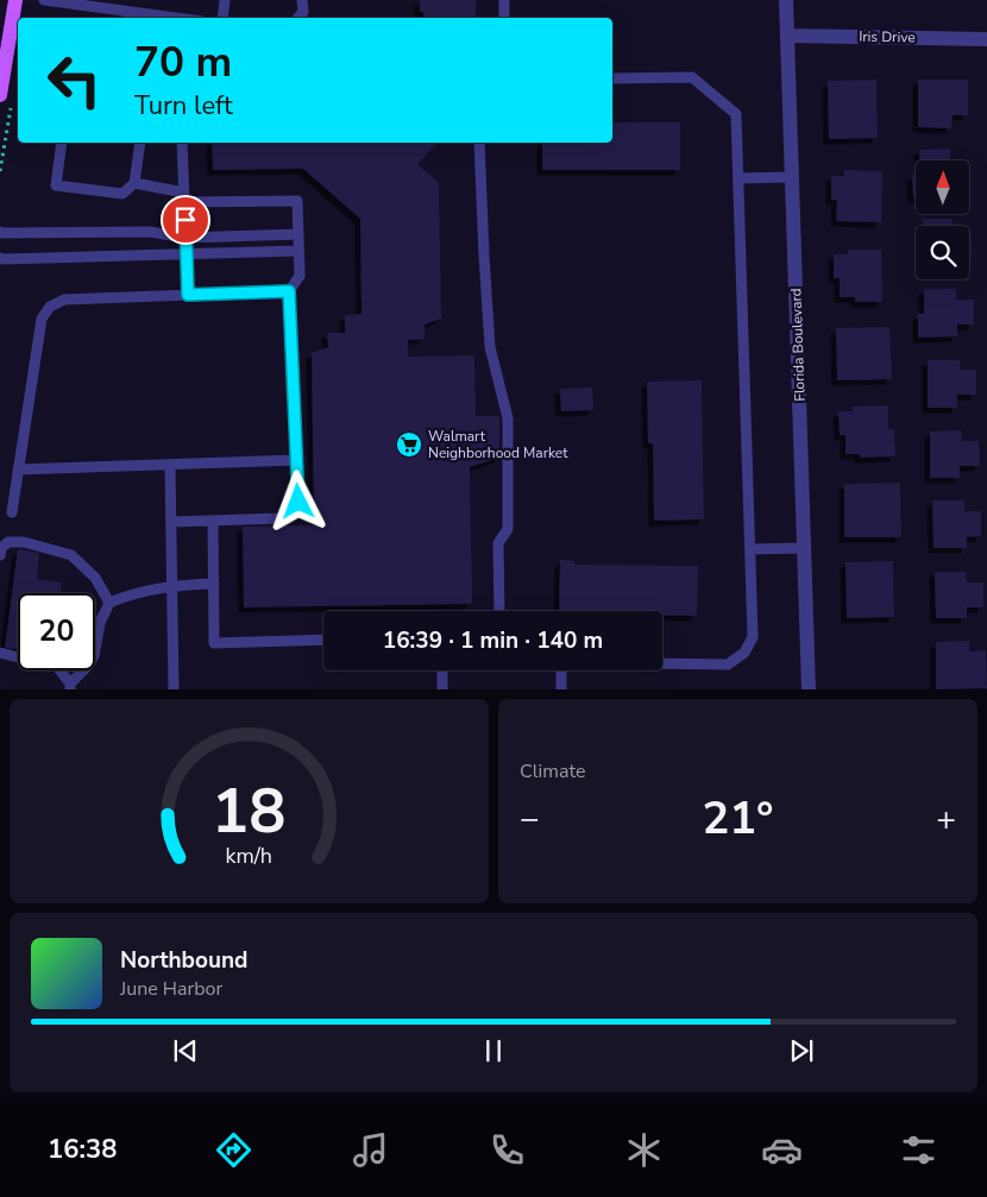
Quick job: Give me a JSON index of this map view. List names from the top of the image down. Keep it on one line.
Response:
{"streets":{"street":["Iris Drive","Florida Boulevard"]},"crossings":[["Iris Drive","Florida Boulevard"]],"places":{"supermarket":["Walmart Neighborhood Market"]},"north":"top","page":{"turn":["70 m","Turn left"],"limit":"20","trip":"16:39 · 1 min · 140 m","tile":"Climate","heat":["−","21°","+"],"song":["Northbound","June Harbor"],"tabs":"16:38","gauge":["18","km/h"]}}
